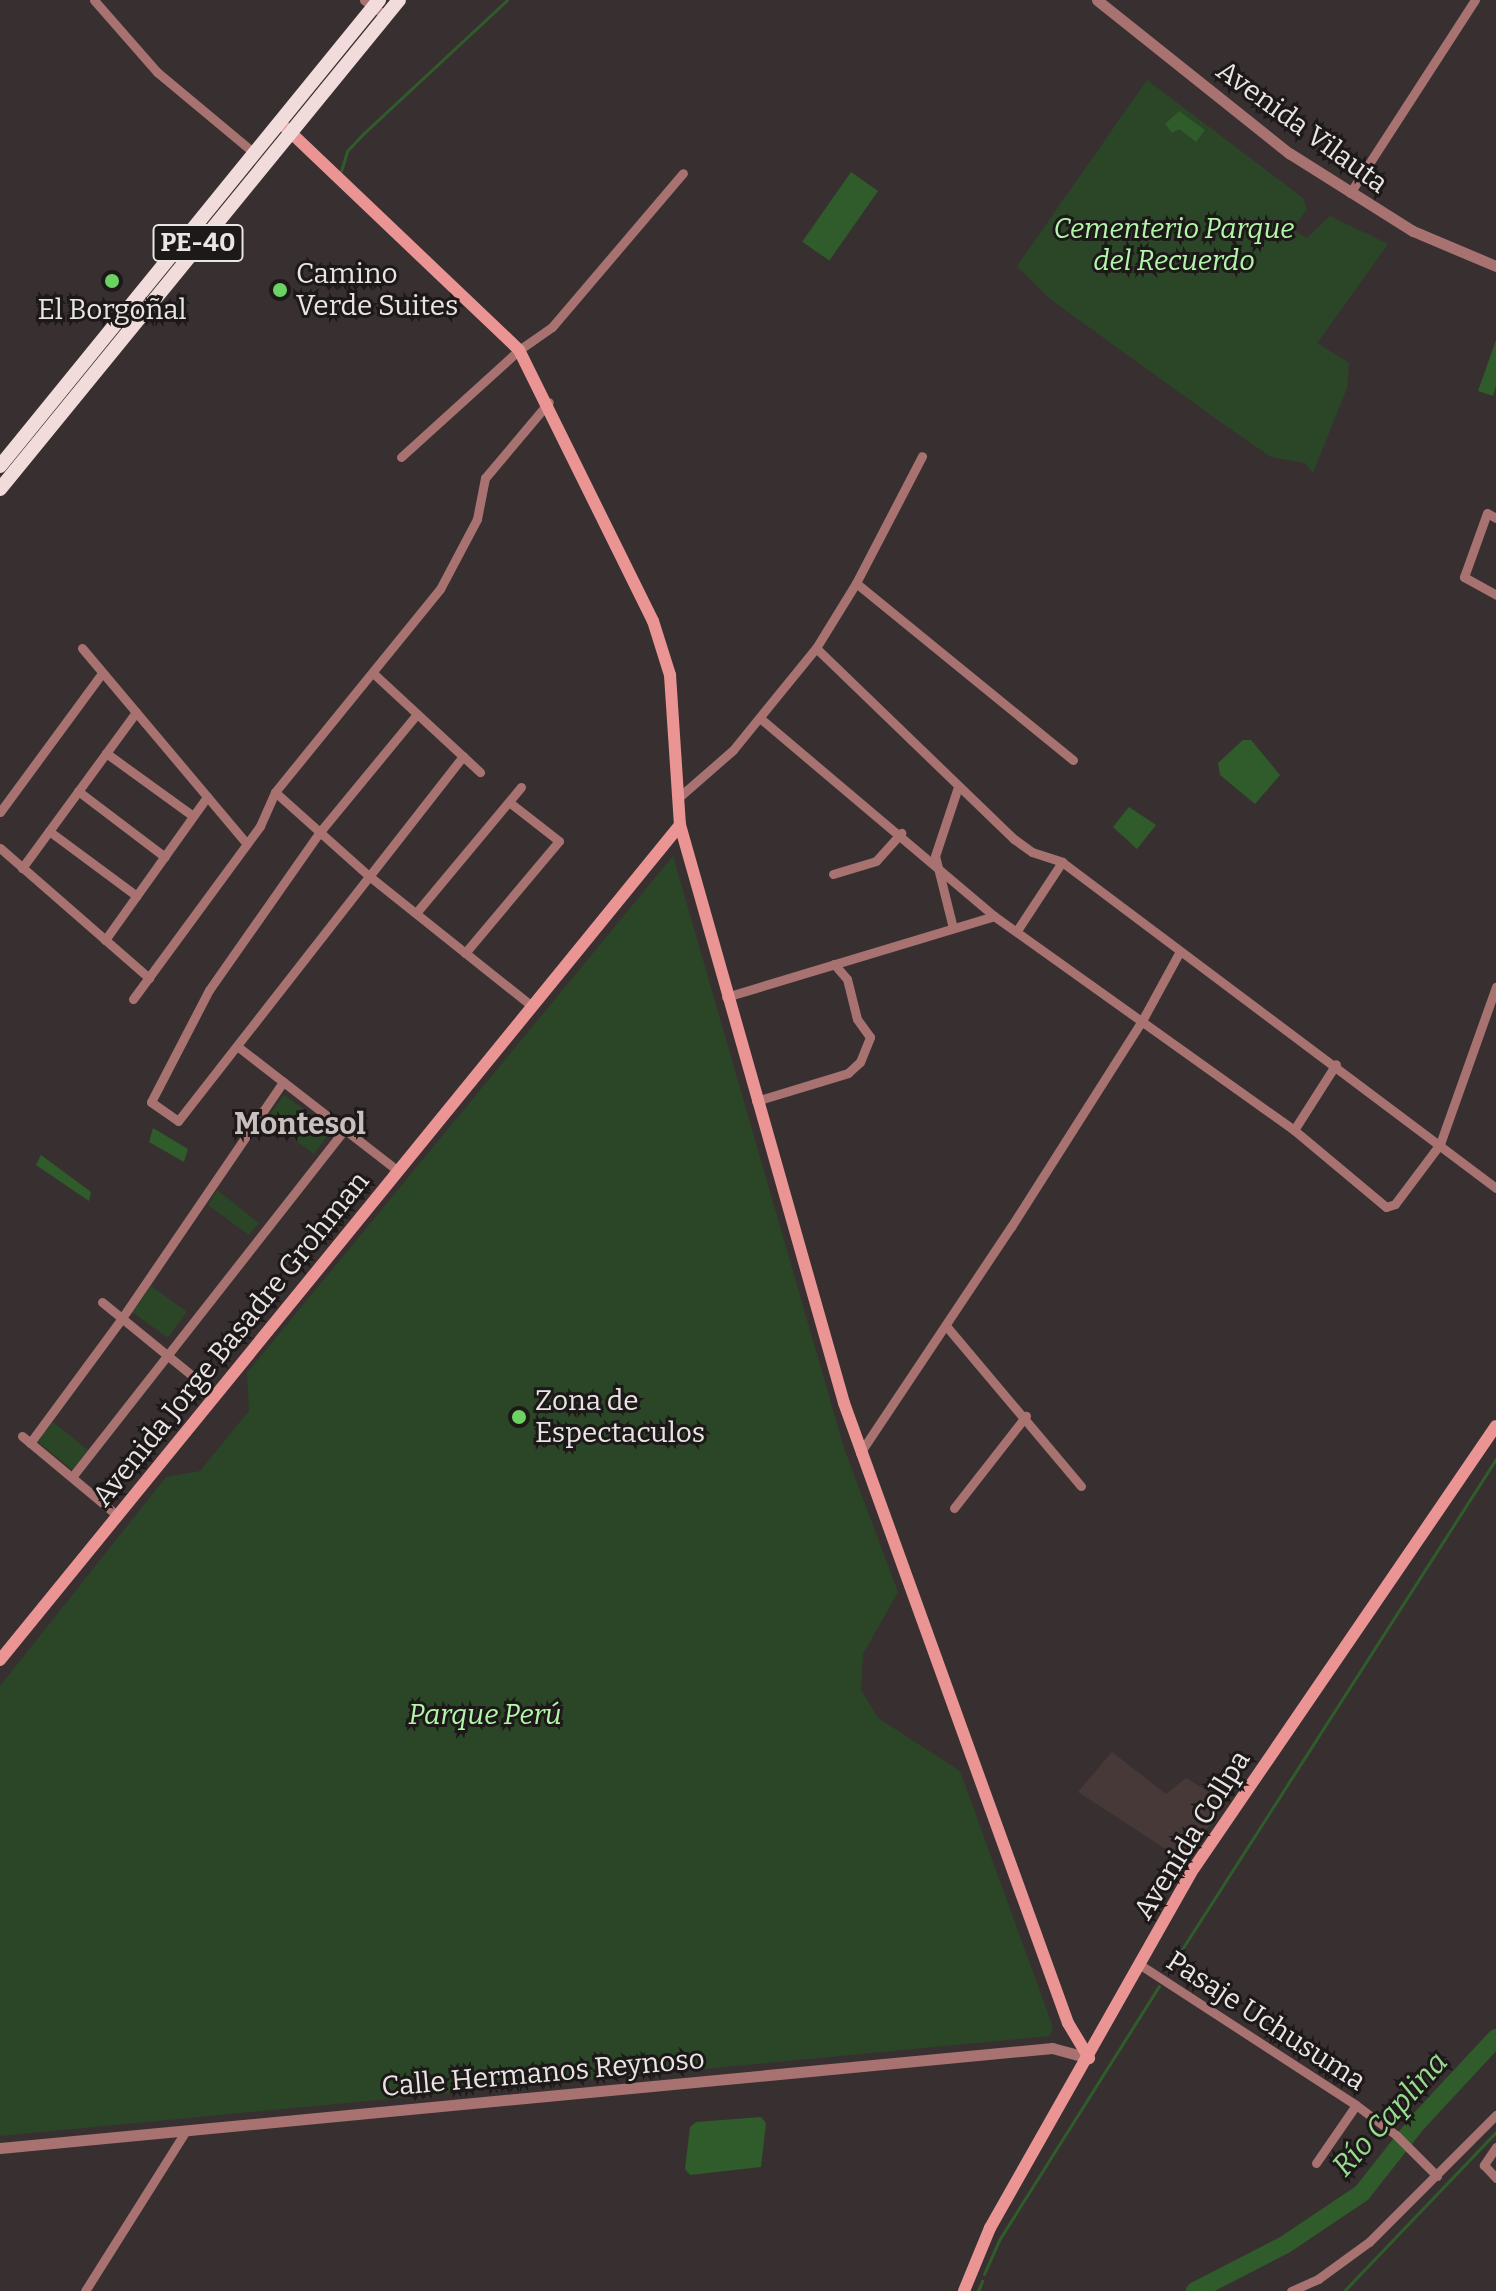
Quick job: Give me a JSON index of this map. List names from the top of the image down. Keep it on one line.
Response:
{"streets":{"highway":["PE-40"],"main road":["Avenida Jorge Basadre Grohman","Avenida Collpa"],"street":["Avenida Vilauta","Pasaje Uchusuma","Calle Hermanos Reynoso"]},"crossings":[["Avenida Collpa","Pasaje Uchusuma"],["Avenida Collpa","Calle Hermanos Reynoso"]],"districts":["Montesol"],"water":["Río Caplina"],"parks":["Cementerio Parque del Recuerdo","Parque Perú"],"places":["El Borgoñal","Camino Verde Suites","Zona de Espectaculos"]}
